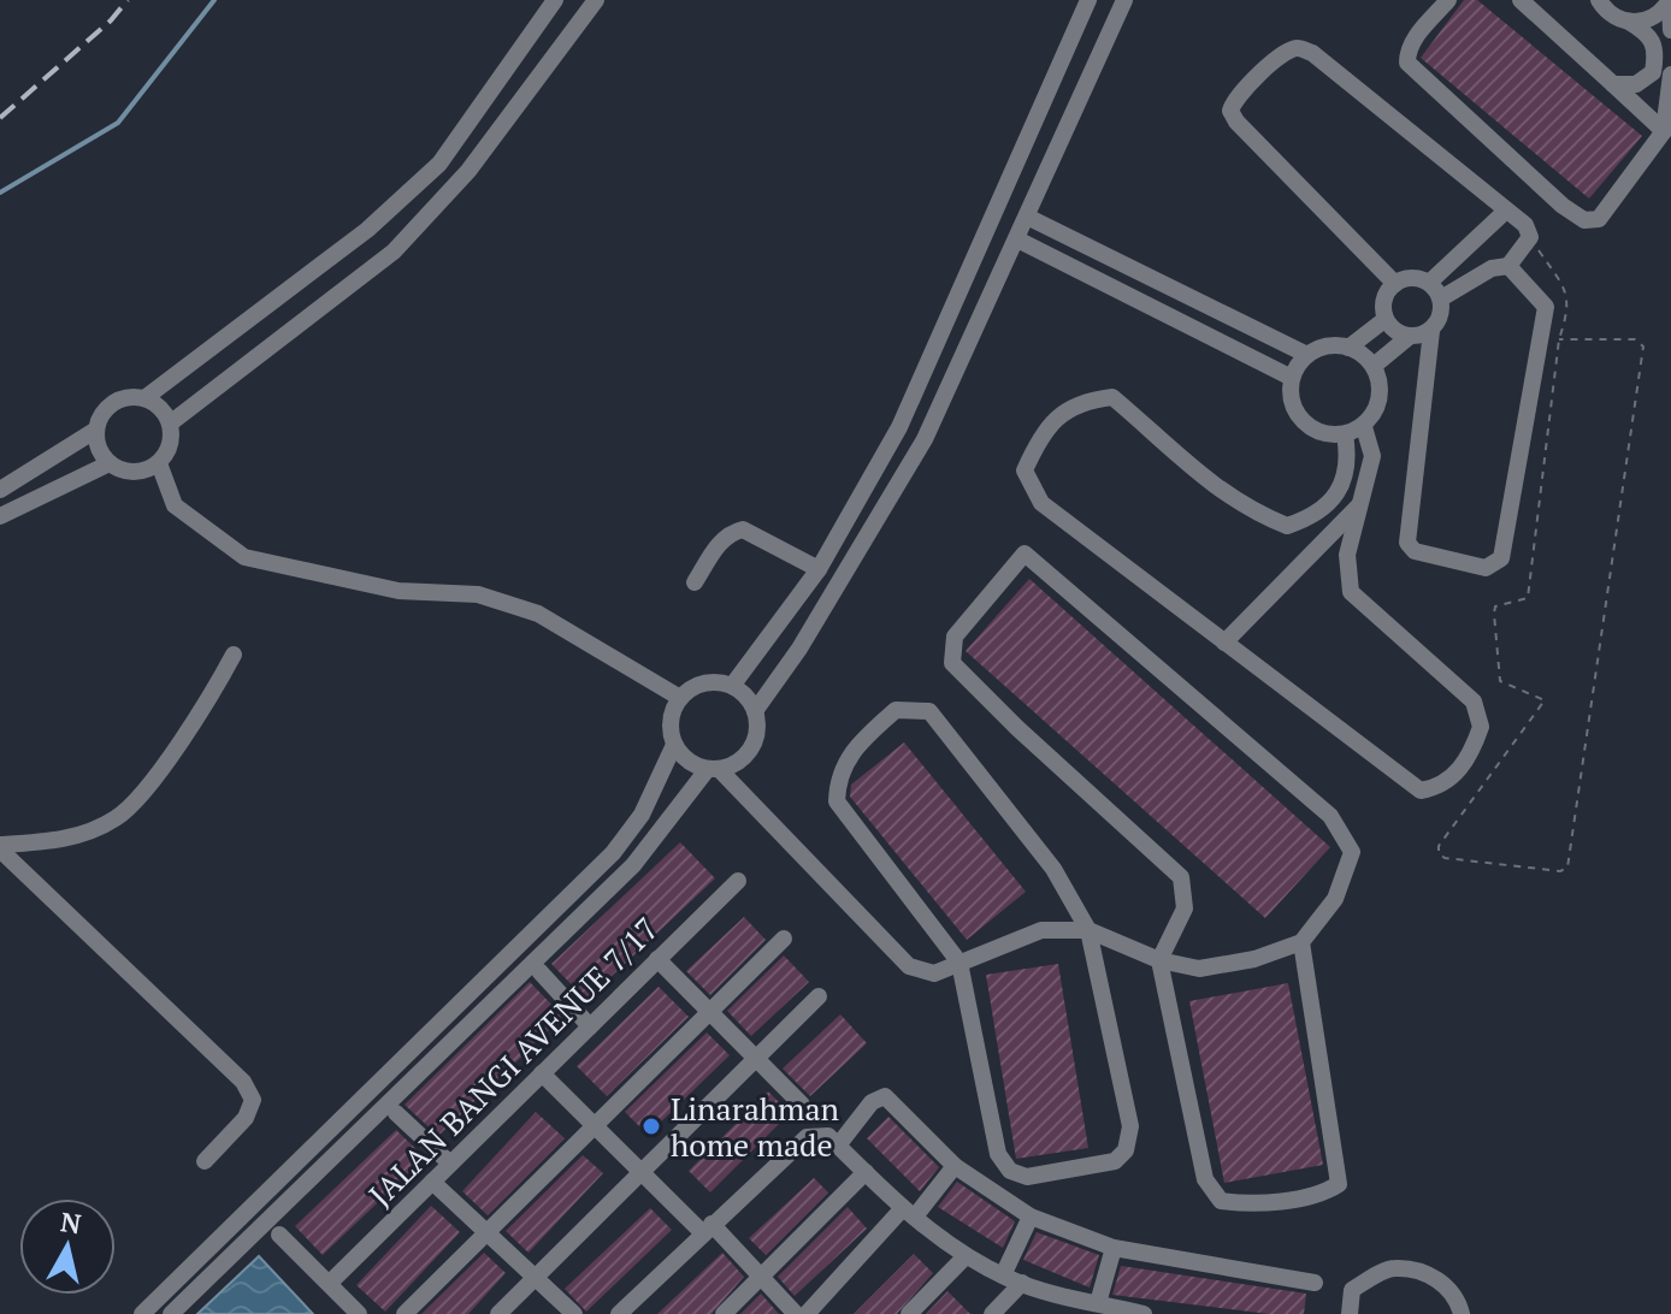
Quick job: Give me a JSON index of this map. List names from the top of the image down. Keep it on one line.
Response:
{"streets":{"street":["JALAN BANGI AVENUE 7/17"]},"places":["Linarahman home made"],"north":"top"}
